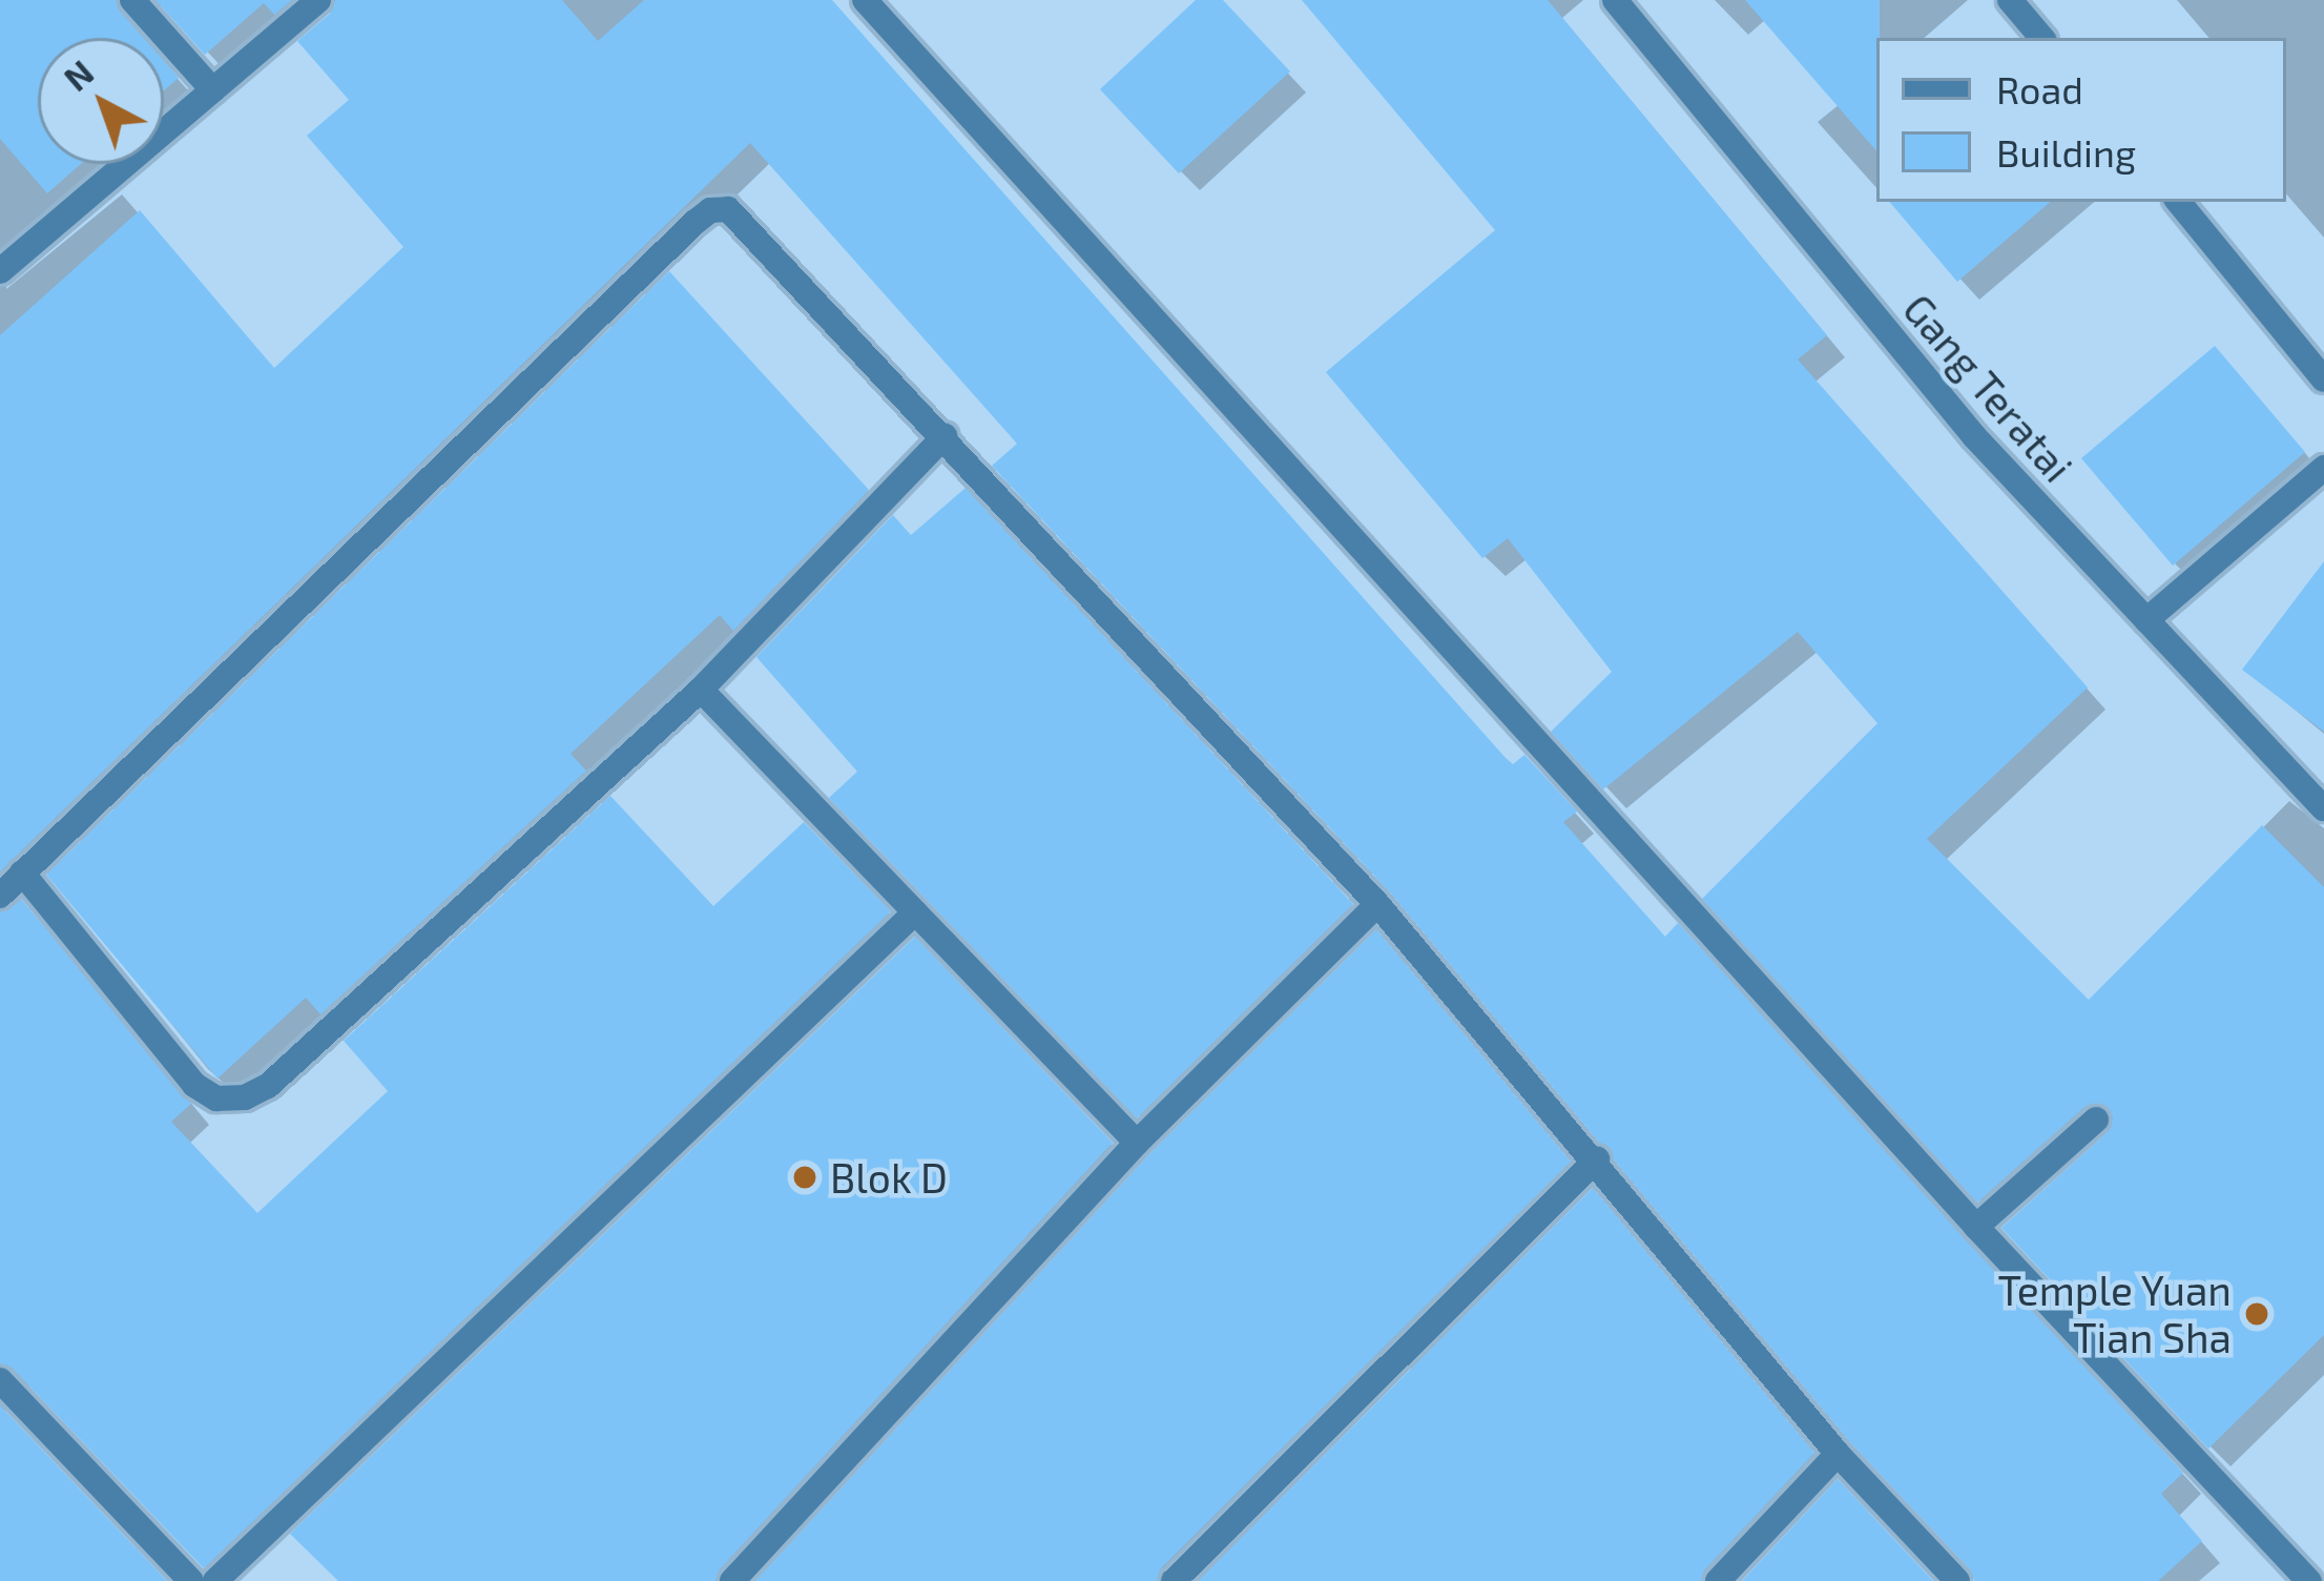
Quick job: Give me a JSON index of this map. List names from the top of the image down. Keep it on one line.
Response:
{"streets":{"street":["Gang Teratai"]},"places":["Blok D","Temple Yuan Tian Sha"],"legend":["Road","Building"],"north":"top left"}
